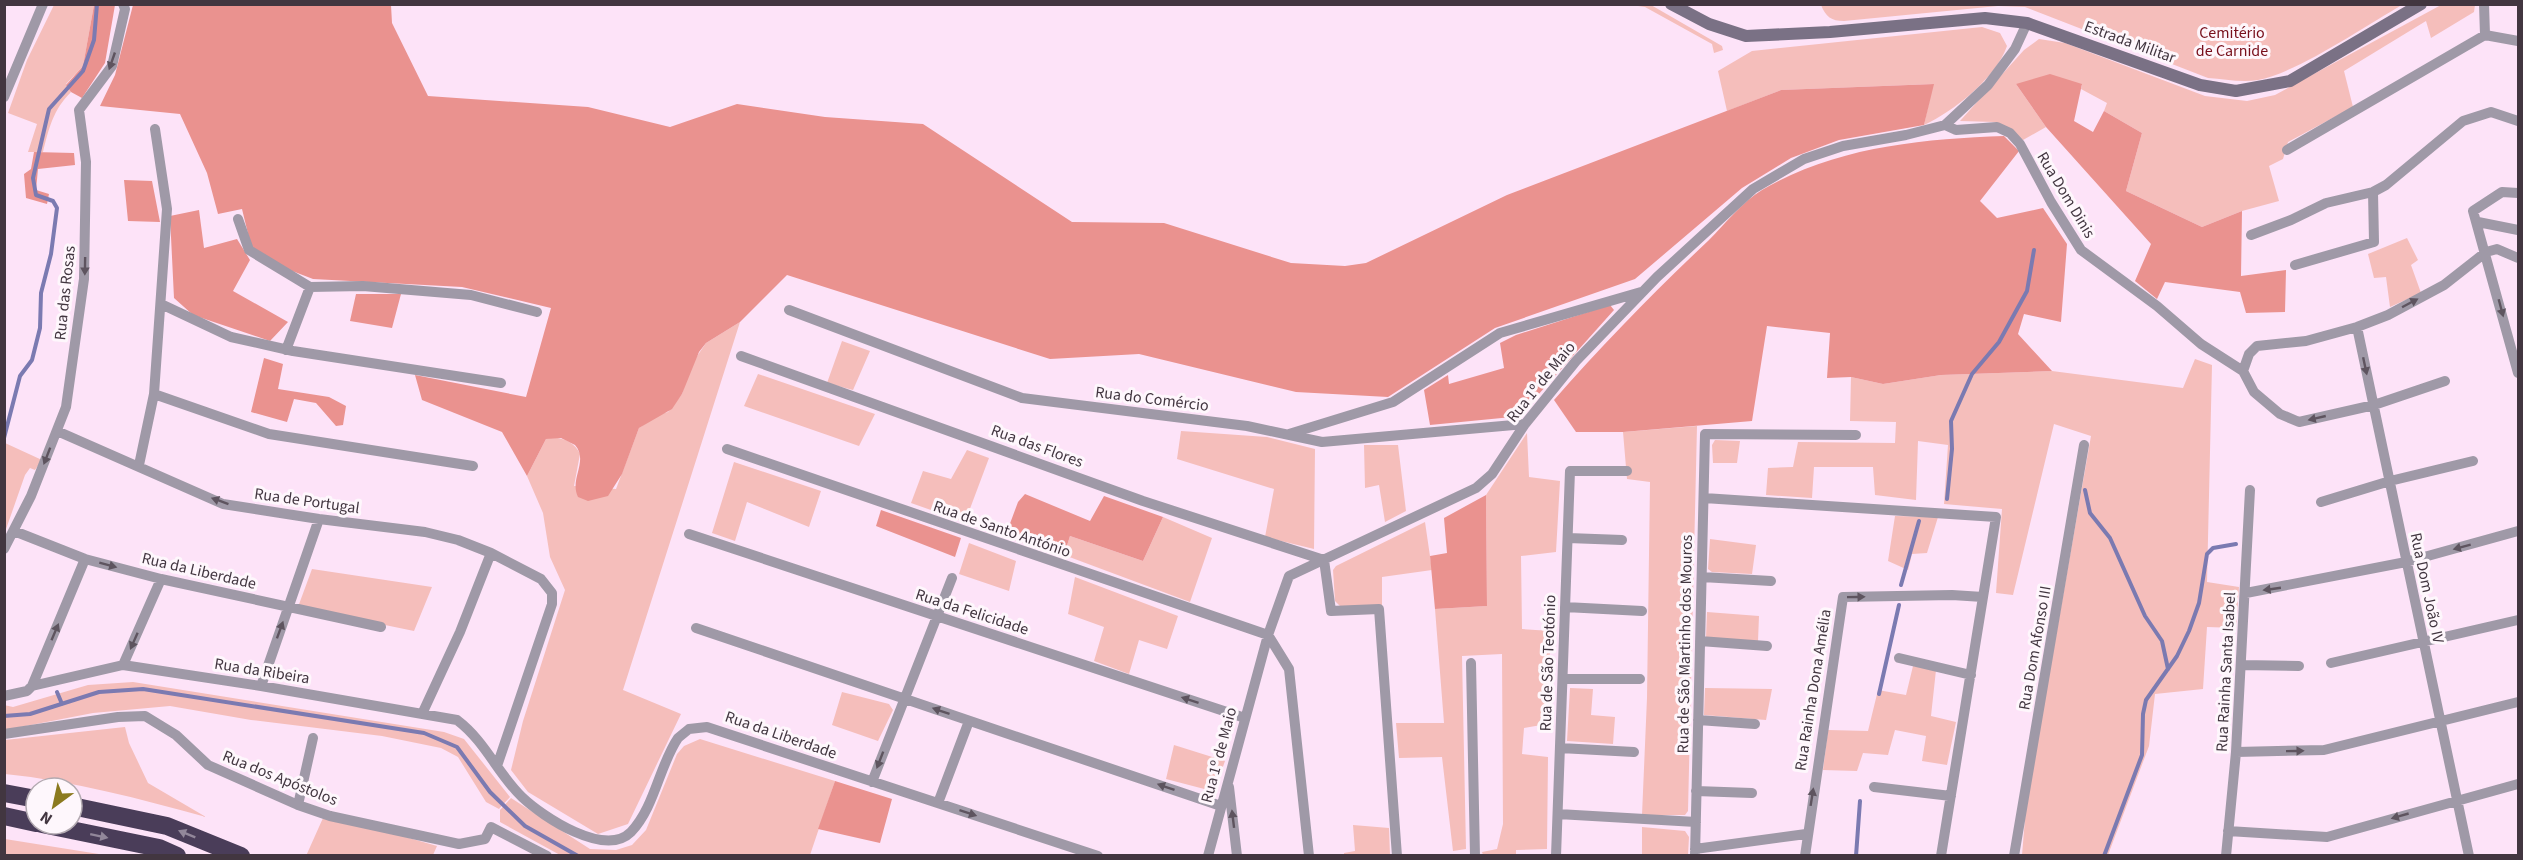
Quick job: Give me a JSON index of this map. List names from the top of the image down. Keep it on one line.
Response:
{"streets":{"street":["Estrada Militar","Rua Dom Dinis","Rua das Rosas","Rua 1º de Maio","Rua do Comércio","Rua das Flores","Rua de Portugal","Rua de Santo António","Rua da Liberdade","Rua Dom João IV","Rua da Felicidade","Rua de São Martinho dos Mouros","Rua Dom Afonso III","Rua de São Teotónio","Rua da Ribeira","Rua Rainha Santa Isabel","Rua Rainha Dona Amélia","Rua dos Apóstolos"]},"crossings":[["Estrada Militar","Rua 1º de Maio"],["Rua Dom Dinis","Rua 1º de Maio"],["Rua das Rosas","Rua de Portugal"],["Rua das Rosas","Rua da Liberdade"],["Rua 1º de Maio","Rua do Comércio"],["Rua 1º de Maio","Rua das Flores"],["Rua 1º de Maio","Rua de Santo António"],["Rua 1º de Maio","Rua da Felicidade"],["Rua de Portugal","Rua da Liberdade"],["Rua de Portugal","Rua da Ribeira"],["Rua da Liberdade","Rua da Ribeira"]],"parks":["Cemitério de Carnide"],"north":"bottom left"}
